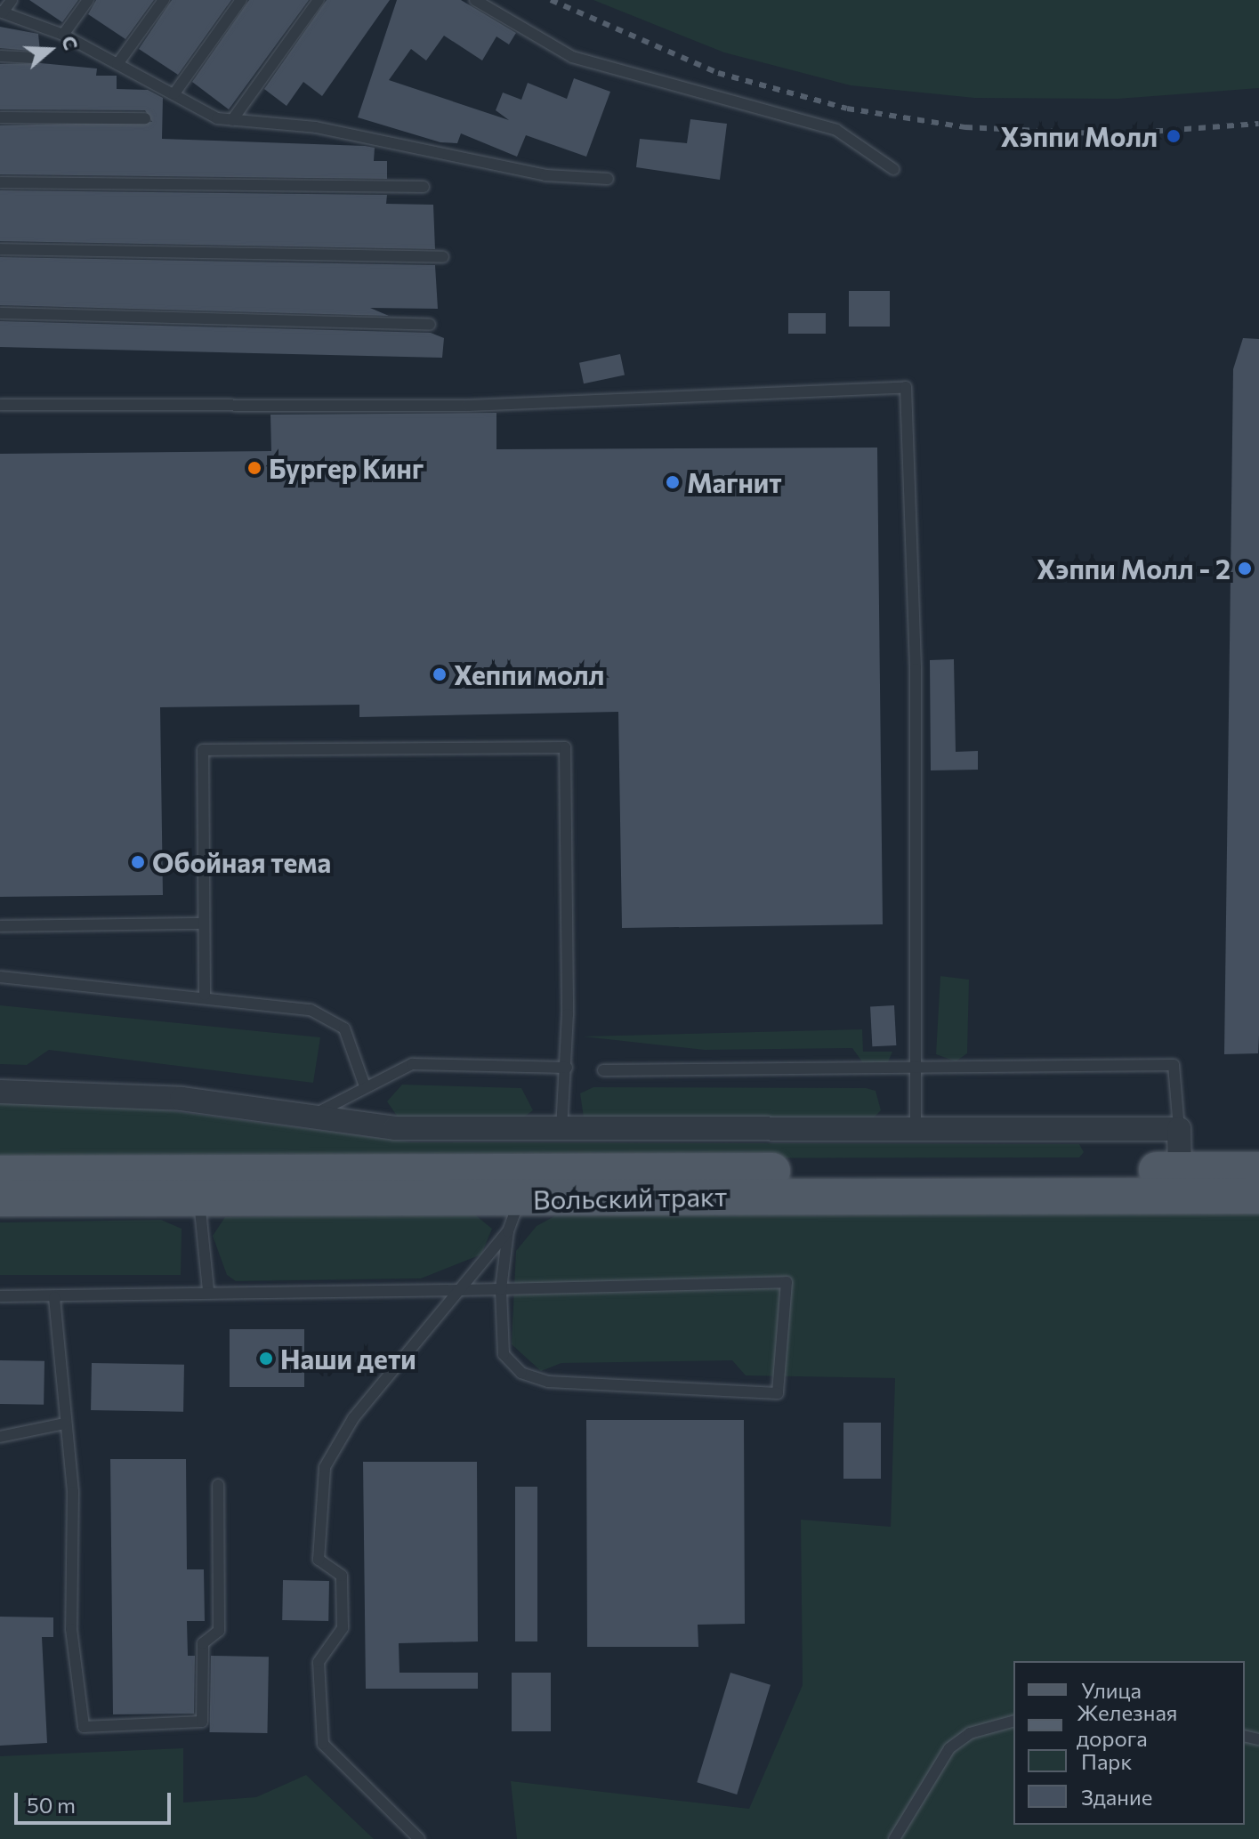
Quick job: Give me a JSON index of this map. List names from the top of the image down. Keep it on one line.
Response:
{"streets":{"main road":["Вольский тракт"]},"places":["Хэппи Молл","Бургер Кинг","Магнит","Хэппи Молл - 2","Хеппи молл","Обойная тема","Наши дети"],"legend":["Улица","Железная дорога","Парк","Здание"],"scale_bar":"50 m","north":"right"}
